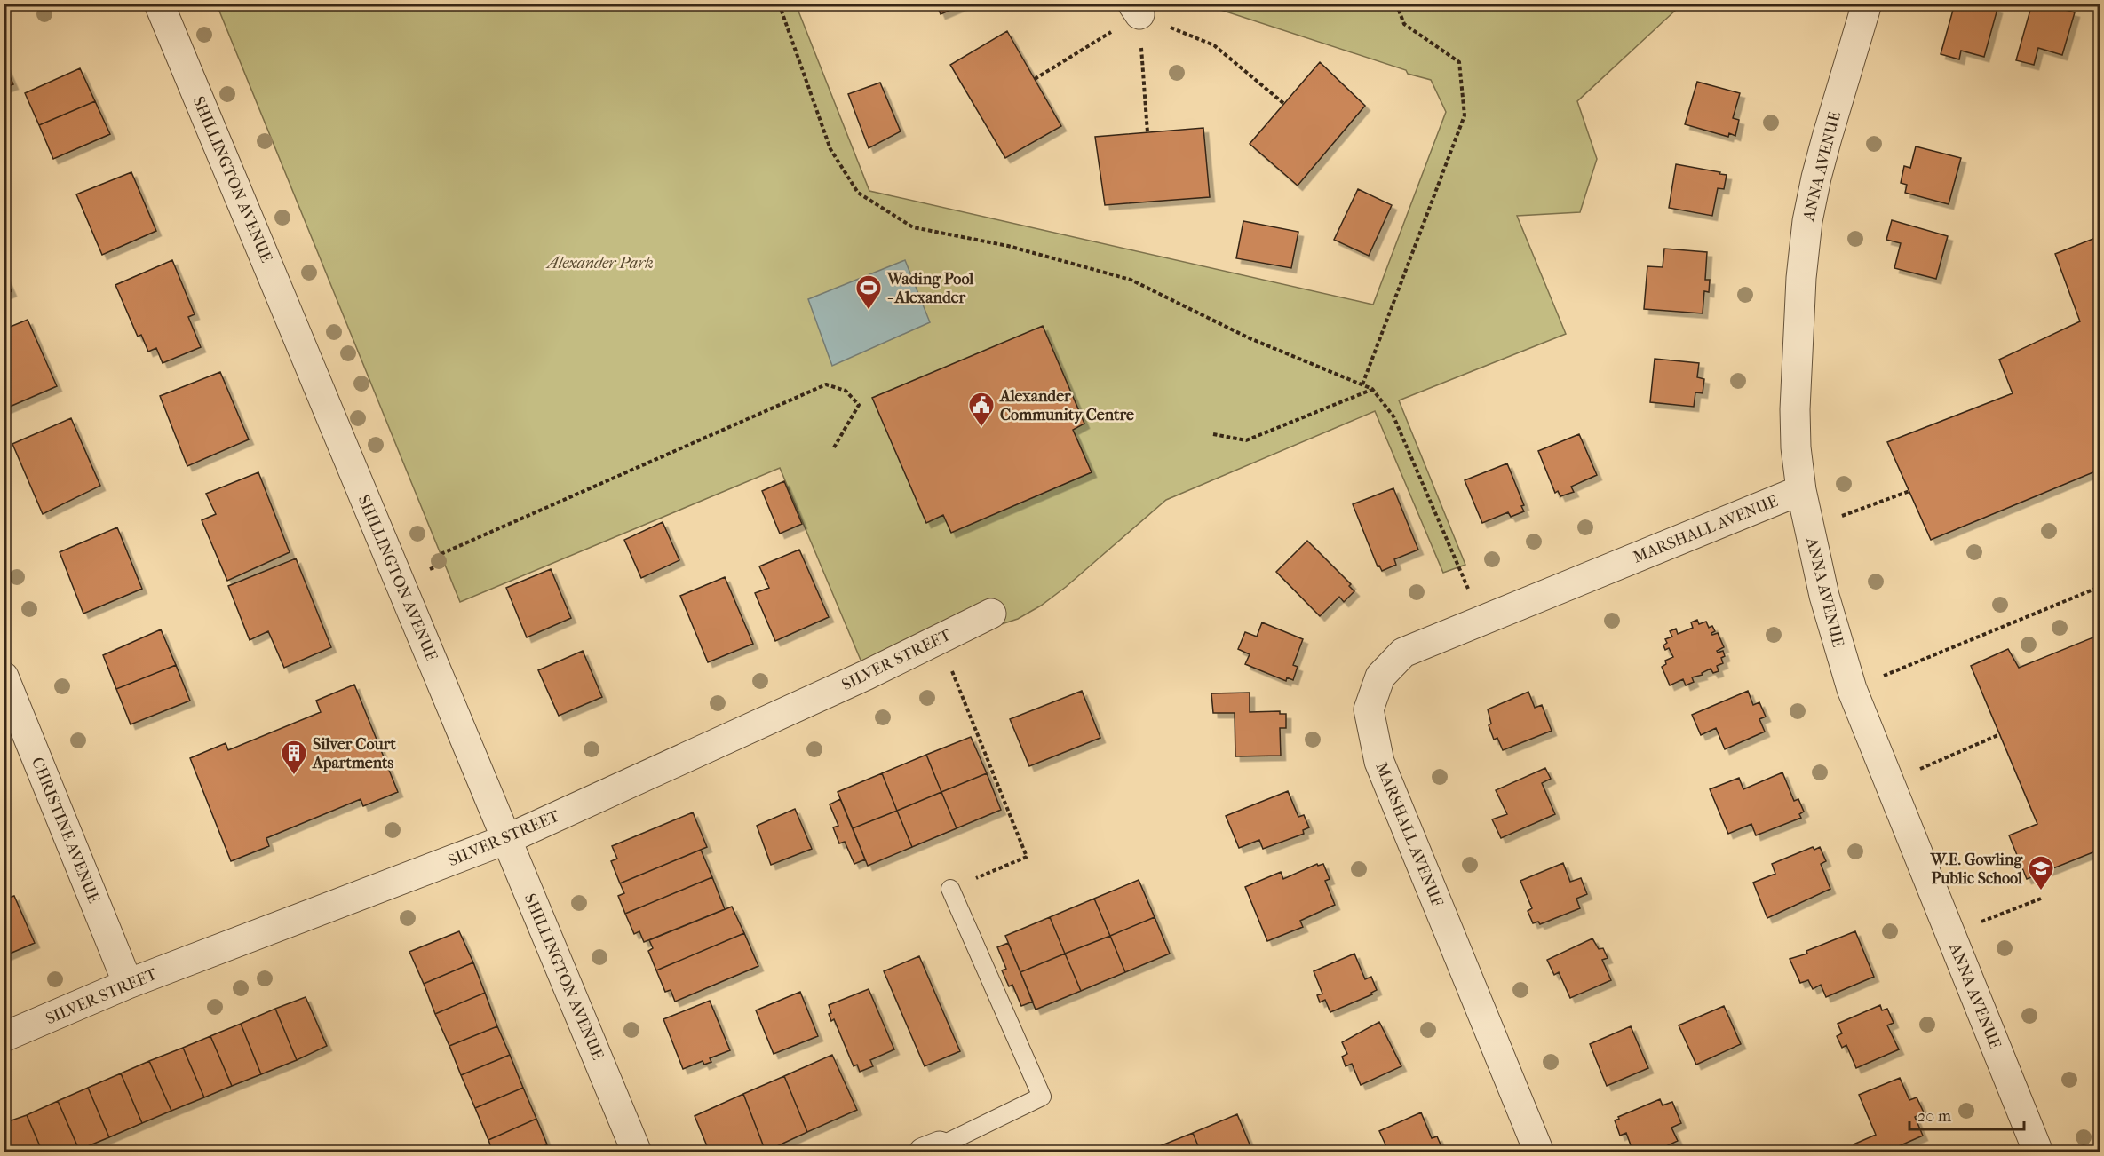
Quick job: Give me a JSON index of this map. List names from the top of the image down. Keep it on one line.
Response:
{"streets":{"street":["ANNA AVENUE","SHILLINGTON AVENUE","MARSHALL AVENUE","SILVER STREET","CHRISTINE AVENUE"]},"crossings":[["ANNA AVENUE","MARSHALL AVENUE"],["SHILLINGTON AVENUE","SILVER STREET"],["SILVER STREET","CHRISTINE AVENUE"]],"parks":["Alexander Park"],"places":{"sports":["Wading Pool - Alexander"],"public building":["Alexander Community Centre"],"building":["Silver Court Apartments"],"school or university":["W.E. Gowling Public School"]},"scale_bar":"20 m"}
